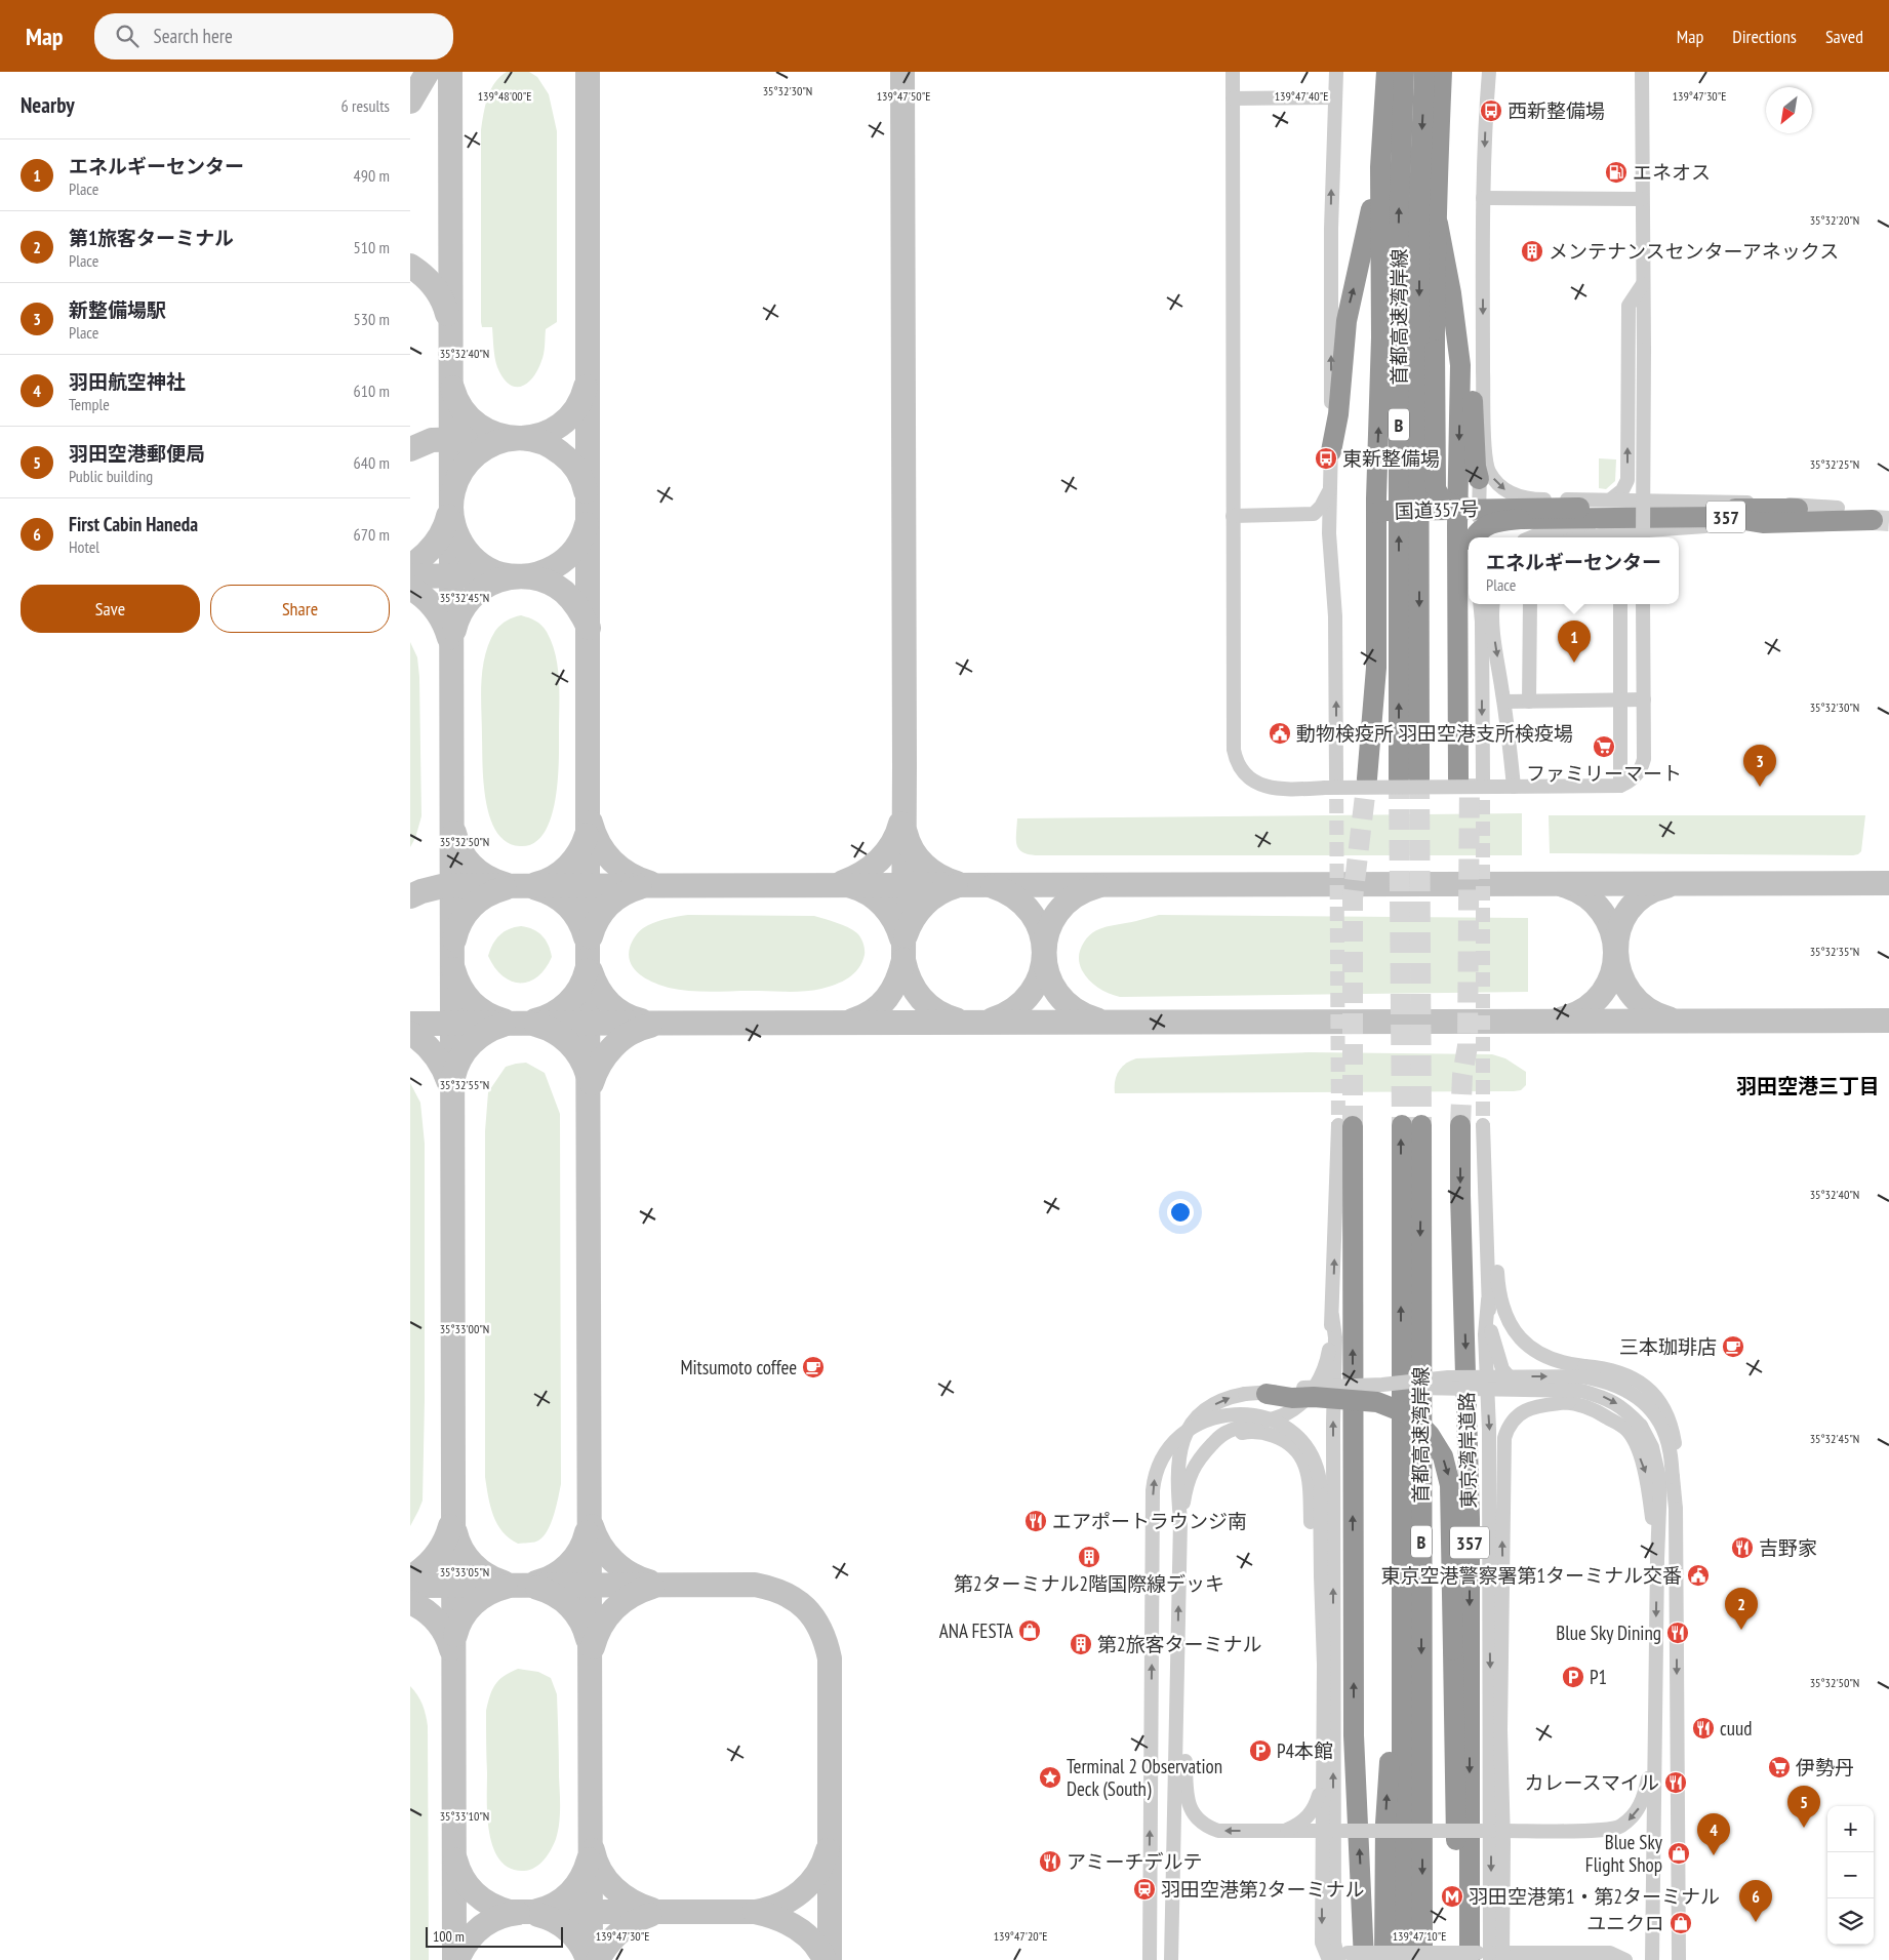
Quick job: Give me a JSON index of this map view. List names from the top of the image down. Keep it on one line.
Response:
{"streets":{"highway":["首都高速湾岸線","B","国道357号","357","東京湾岸道路"]},"crossings":[["国道357号","357"]],"districts":["羽田空港三丁目"],"places":{"bus stop":["西新整備場","東新整備場"],"fuel station":["エネオス"],"building":["メンテナンスセンターアネックス","第2ターミナル2階国際線デッキ","第2旅客ターミナル"],"public building":["動物検疫所 羽田空港支所検疫場","東京空港警察署第1ターミナル交番"],"supermarket":["ファミリーマート","伊勢丹"],"cafe":["三本珈琲店","Mitsumoto coffee"],"restaurant":["エアポートラウンジ南","吉野家","Blue Sky Dining","cuud","カレースマイル","アミーチデルテ"],"shop":["ANA FESTA","Blue Sky Flight Shop","ユニクロ"],"parking":["P1","P4本館"],"place":["Terminal 2 Observation Deck (South)"],"station":["羽田空港第2ターミナル"],"metro station":["羽田空港第1・第2ターミナル"]},"scale_bar":"100 m","north":"bottom left","page":{"header":"Map","search":"Search here","nav":["Map","Directions","Saved"],"heading":["Nearby","6 results"],"list":[{"mark":"1","name":"エネルギーセンター","note":"Place","value":"490 m"},{"mark":"2","name":"第1旅客ターミナル","note":"Place","value":"510 m"},{"mark":"3","name":"新整備場駅","note":"Place","value":"530 m"},{"mark":"4","name":"羽田航空神社","note":"Temple","value":"610 m"},{"mark":"5","name":"羽田空港郵便局","note":"Public building","value":"640 m"},{"mark":"6","name":"First Cabin Haneda","note":"Hotel","value":"670 m"}],"popup":["エネルギーセンター","Place"],"buttons":["Save","Share"],"pins":["1","3","2","5","4","6"],"map_buttons":["+","−"],"scale":"100 m"},"coordinates":["35°32'30\"N","139°48'00\"E","139°47'50\"E","139°47'40\"E","139°47'30\"E","35°32'20\"N","35°32'40\"N","35°32'25\"N","35°32'45\"N","35°32'50\"N","35°32'35\"N","35°32'55\"N","35°33'00\"N","35°33'05\"N","35°33'10\"N","139°47'20\"E","139°47'10\"E"]}
